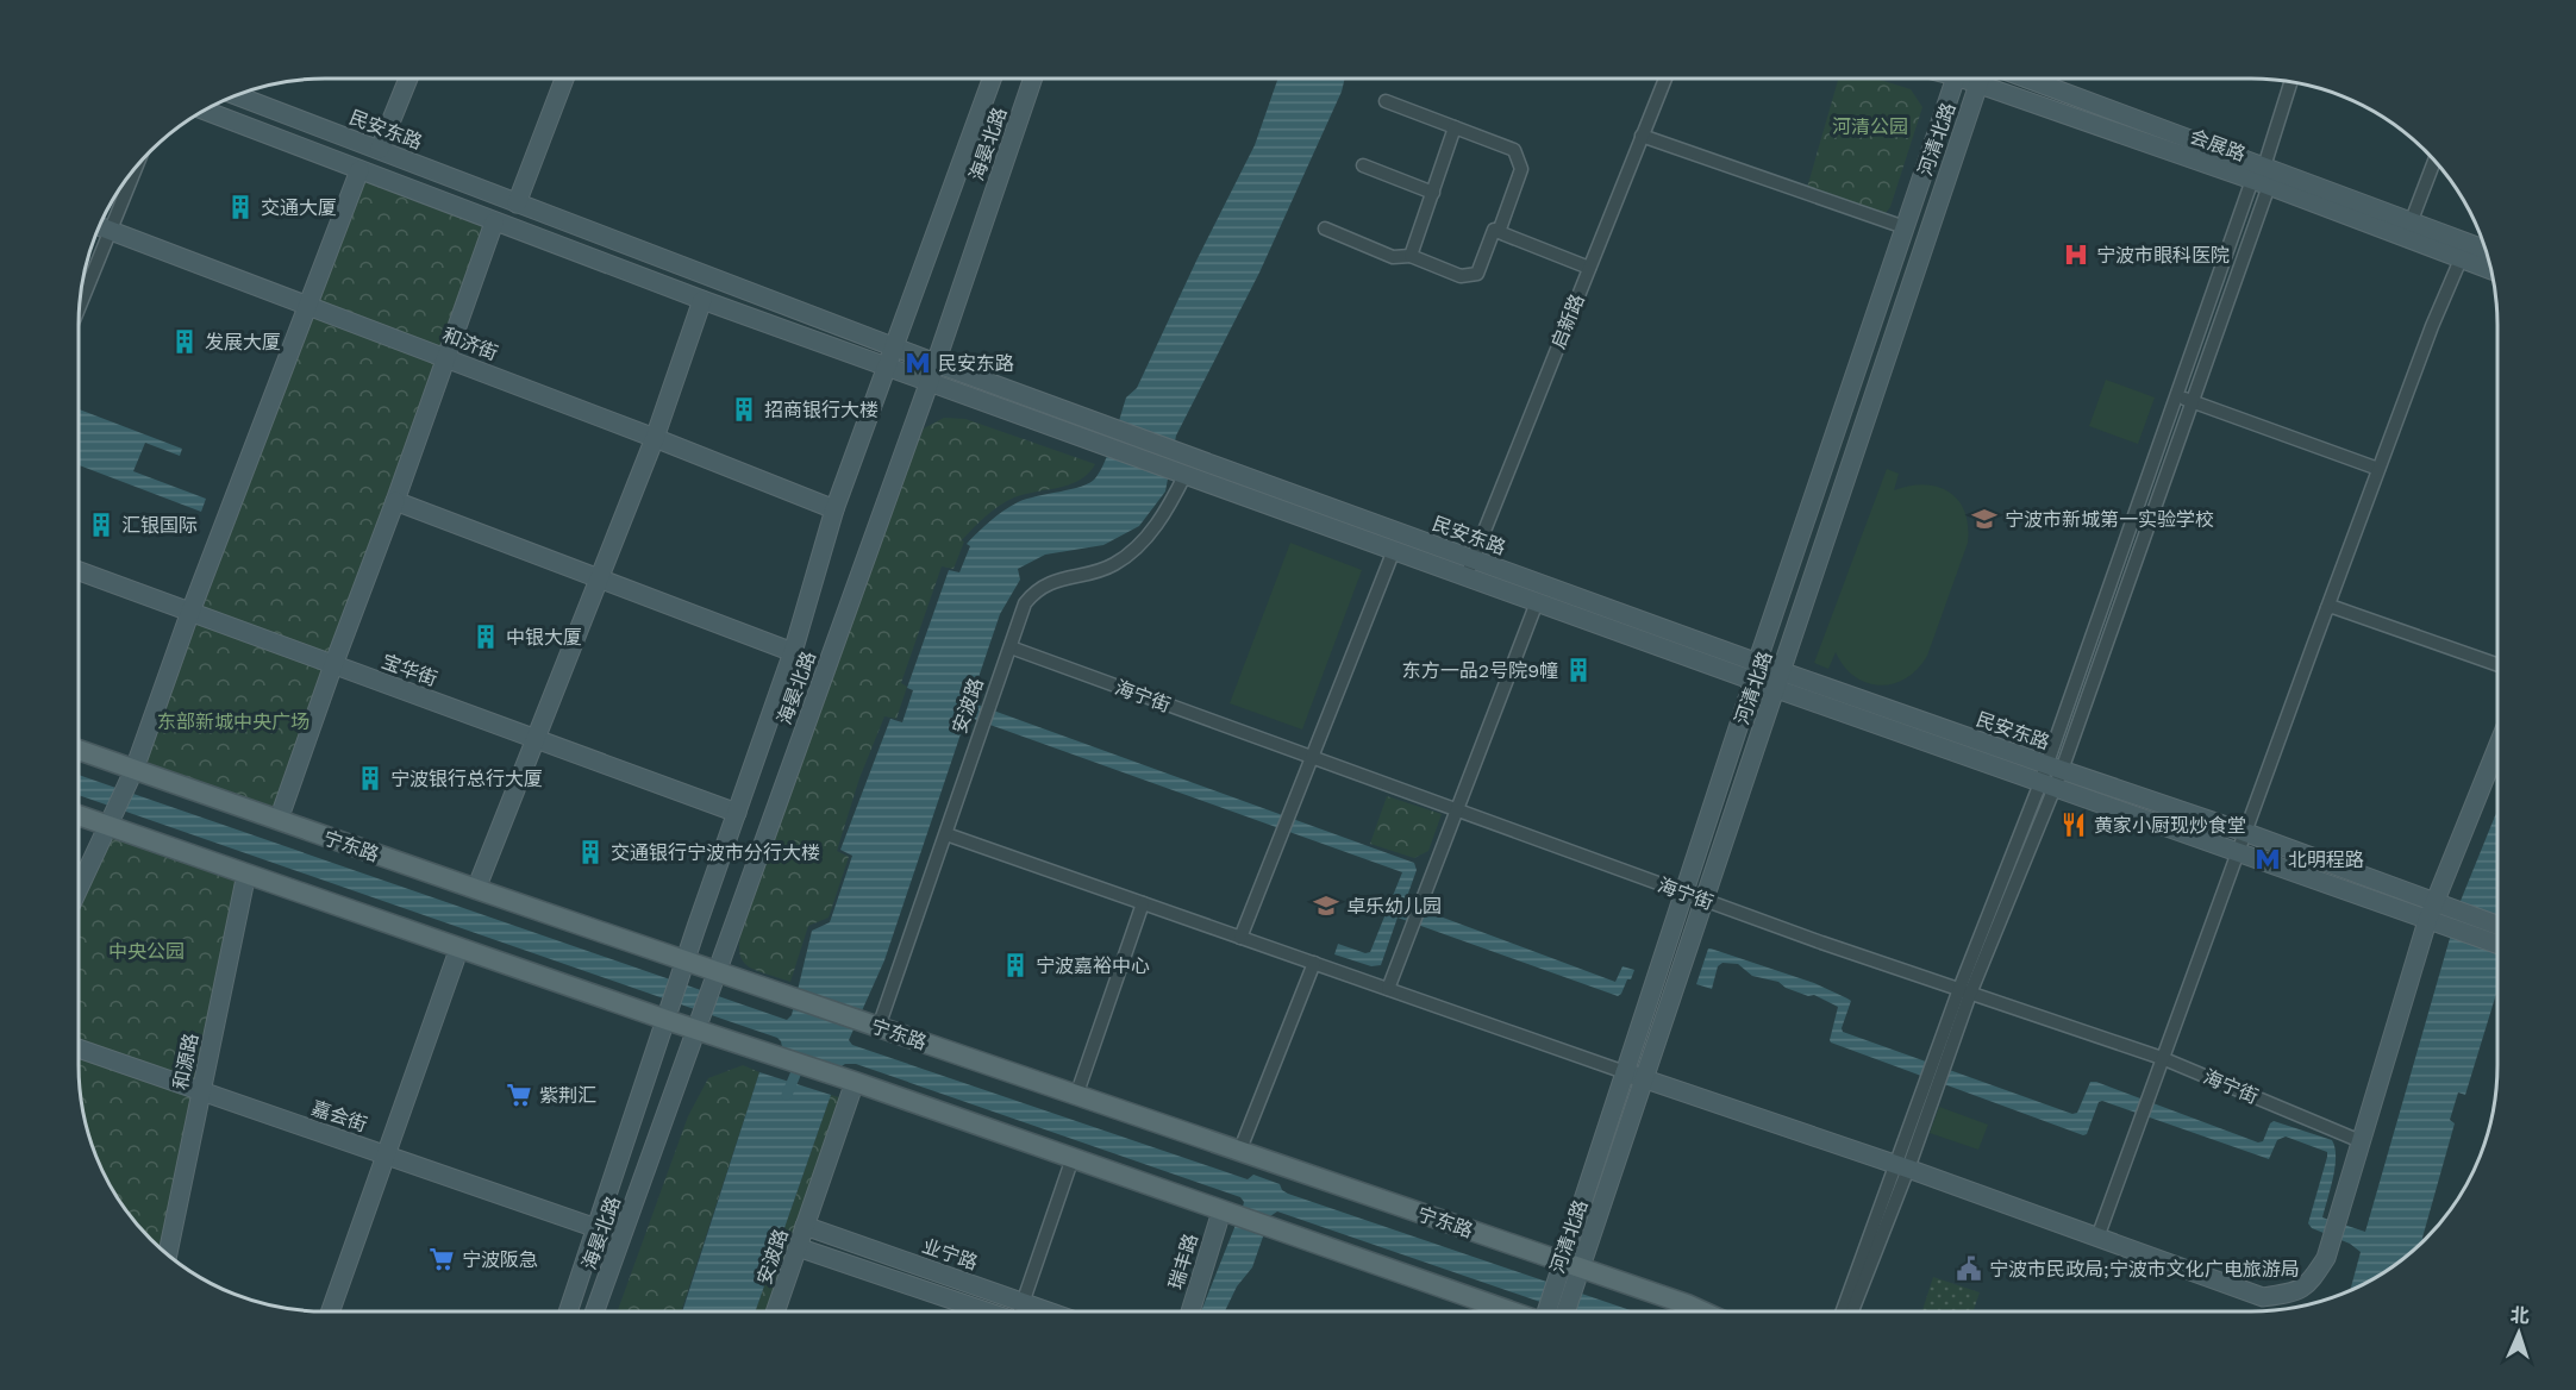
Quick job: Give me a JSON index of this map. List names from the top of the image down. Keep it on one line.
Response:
{"streets":{"main road":["民安东路","河清北路","海晏北路","会展路","和济街","宝华街","安波路","宁东路","和源路","嘉会街","业宁路","瑞丰路"],"street":["启新路","海宁街"]},"crossings":[["民安东路","河清北路"],["民安东路","海晏北路"],["民安东路","启新路"],["民安东路","安波路"],["河清北路","会展路"],["河清北路","海宁街"],["河清北路","宁东路"],["海晏北路","和济街"],["海晏北路","宝华街"],["海晏北路","宁东路"],["海晏北路","嘉会街"],["海宁街","安波路"],["安波路","宁东路"],["安波路","业宁路"],["和源路","嘉会街"]],"parks":["河清公园","东部新城中央广场","中央公园"],"places":{"building":["交通大厦","发展大厦","招商银行大楼","汇银国际","中银大厦","东方一品2号院9幢","宁波银行总行大厦","交通银行宁波市分行大楼","宁波嘉裕中心"],"hospital":["宁波市眼科医院"],"metro station":["民安东路","北明程路"],"school or university":["宁波市新城第一实验学校","卓乐幼儿园"],"restaurant":["黄家小厨现炒食堂"],"supermarket":["紫荆汇","宁波阪急"],"public building":["宁波市民政局;宁波市文化广电旅游局"]},"north":"top"}
